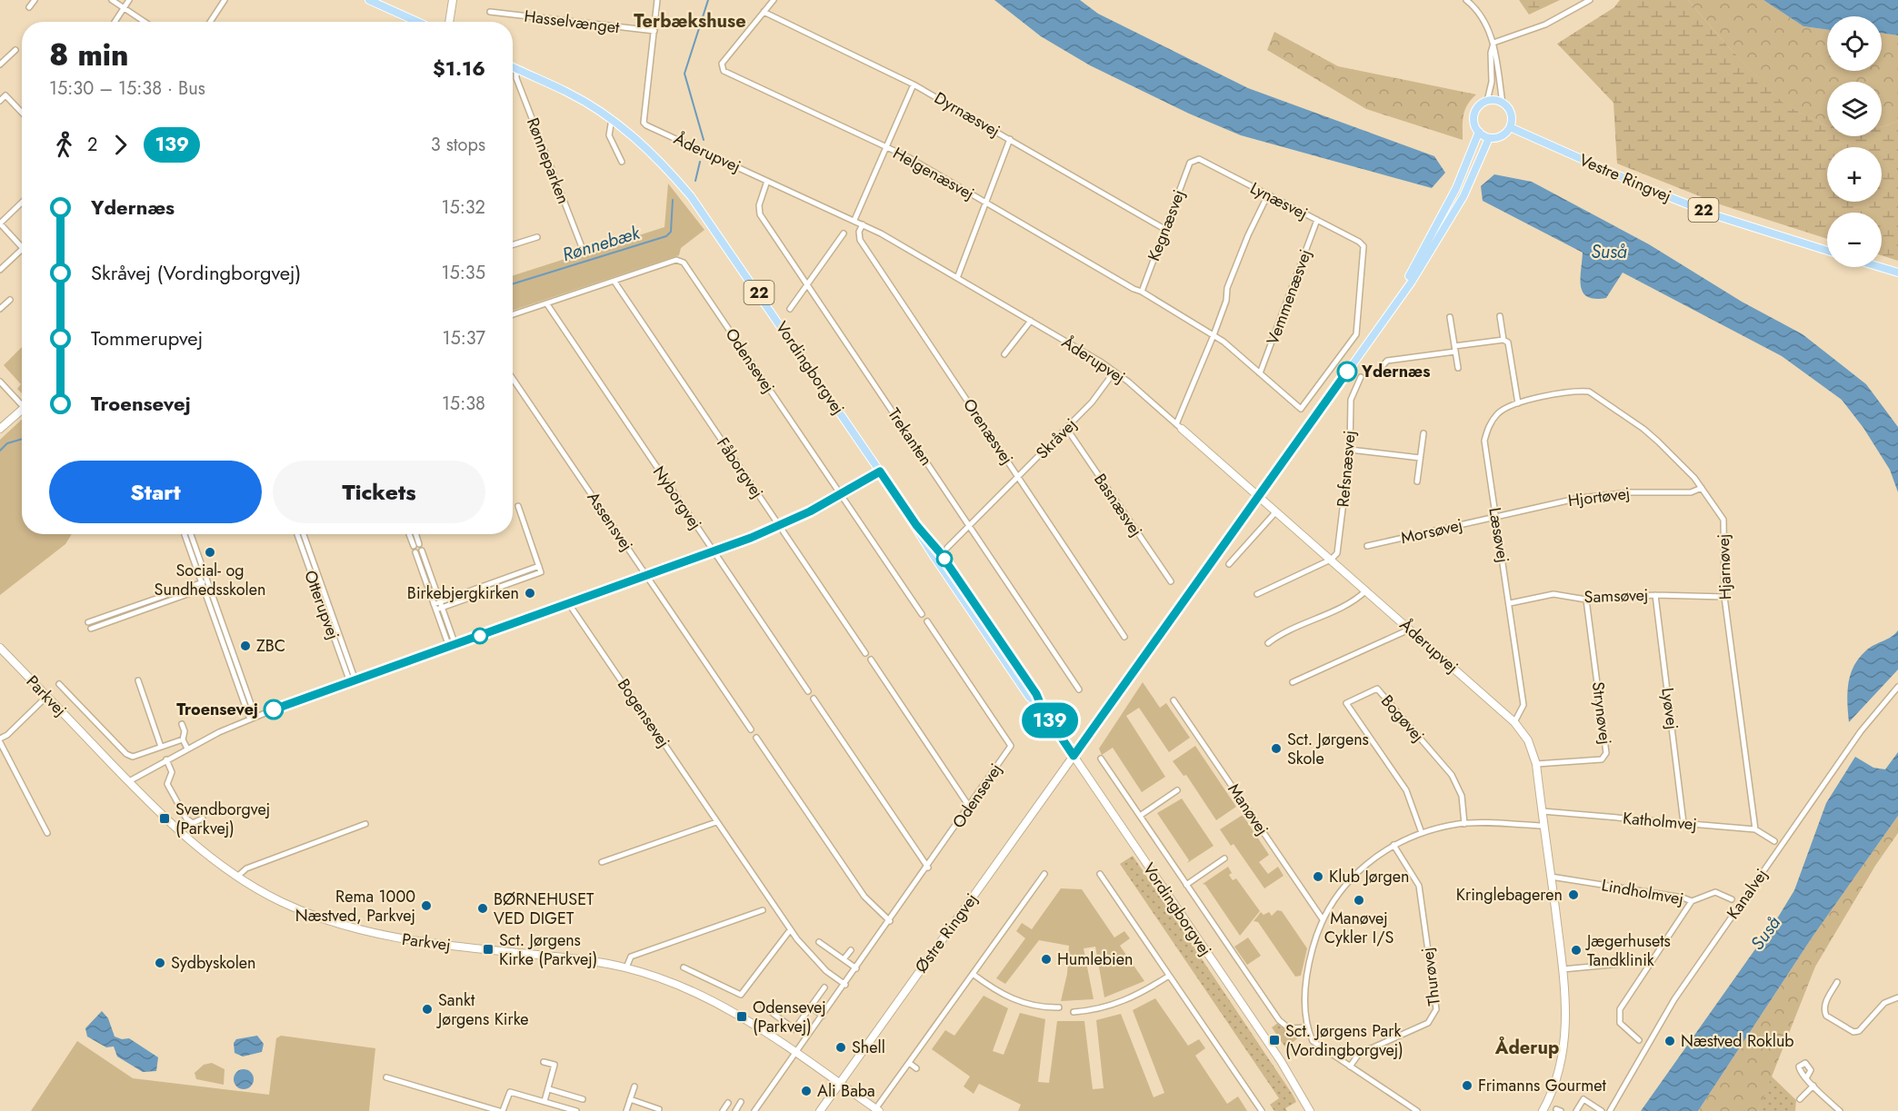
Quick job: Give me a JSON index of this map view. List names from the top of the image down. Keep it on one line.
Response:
{"streets":{"main road":["Vestre Ringvej","22","Vordingborgvej"],"street":["Hasselvænget","Dyrnæsvej","Åderupvej","Rønneparken","Helgenæsvej","Lynæsvej","Kegnæsvej","Vemmenæsvej","Odensevej","Orenæsvej","Trekanten","Skråvej","Fåborgvej","Refsnæsvej","Hjortøvej","Nyborgvej","Basnæsvej","Assensvej","Morsøvej","Læsøvej","Hjarnøvej","Samsøvej","Otterupvej","Parkvej","Lyøvej","Bogensevej","Strynøvej","Bogøvej","Manøvej","Katholmvej","Lindholmvej","Kanalvej","Østre Ringvej","Thurøvej"]},"crossings":[["Hasselvænget","Åderupvej"],["Dyrnæsvej","Helgenæsvej"],["Dyrnæsvej","Kegnæsvej"],["Åderupvej","Orenæsvej"],["Åderupvej","Trekanten"],["Åderupvej","Skråvej"],["Åderupvej","Refsnæsvej"],["Åderupvej","Læsøvej"],["Åderupvej","Strynøvej"],["Åderupvej","Katholmvej"],["Åderupvej","Lindholmvej"],["Rønneparken","Vordingborgvej"],["Helgenæsvej","Lynæsvej"],["Helgenæsvej","Kegnæsvej"],["Helgenæsvej","Vemmenæsvej"],["Lynæsvej","Kegnæsvej"],["Lynæsvej","Vemmenæsvej"],["Odensevej","Fåborgvej"],["Odensevej","Nyborgvej"],["Odensevej","Parkvej"],["Odensevej","Bogensevej"],["Vordingborgvej","Østre Ringvej"],["Orenæsvej","Skråvej"],["Trekanten","Skråvej"],["Skråvej","Basnæsvej"],["Hjortøvej","Morsøvej"],["Hjortøvej","Læsøvej"],["Hjortøvej","Hjarnøvej"],["Morsøvej","Læsøvej"],["Læsøvej","Hjarnøvej"],["Læsøvej","Samsøvej"],["Hjarnøvej","Samsøvej"],["Hjarnøvej","Katholmvej"],["Samsøvej","Lyøvej"],["Samsøvej","Strynøvej"],["Parkvej","Østre Ringvej"],["Lyøvej","Katholmvej"]],"districts":["Terbækshuse","Åderup"],"water":["Rønnebæk","Suså"],"places":{"other":["Ydernæs","Social- og Sundhedsskolen","Birkebjergkirken","ZBC","Troensevej","Sct. Jørgens Skole","Klub Jørgen","Kringlebageren","Manøvej Cykler I/S","Rema 1000 Næstved, Parkvej","BØRNEHUSET VED DIGET","Jægerhusets Tandklinik","Humlebien","Sydbyskolen","Sankt Jørgens Kirke","Næstved Roklub","Shell","Frimanns Gourmet","Ali Baba"],"transit":["Svendborgvej (Parkvej)","Sct. Jørgens Kirke (Parkvej)","Odensevej (Parkvej)","Sct. Jørgens Park (Vordingborgvej)"]},"lines":["bus line 139"],"page":{"on_map":"139","map_buttons":["+","−"],"heading":["8 min","15:30 – 15:38 · Bus","$1.16"],"legs":["2","139","3 stops"],"list":[{"name":"Ydernæs","value":"15:32"},{"name":"Skråvej (Vordingborgvej)","value":"15:35"},{"name":"Tommerupvej","value":"15:37"},{"name":"Troensevej","value":"15:38"}],"buttons":["Start","Tickets"]}}
